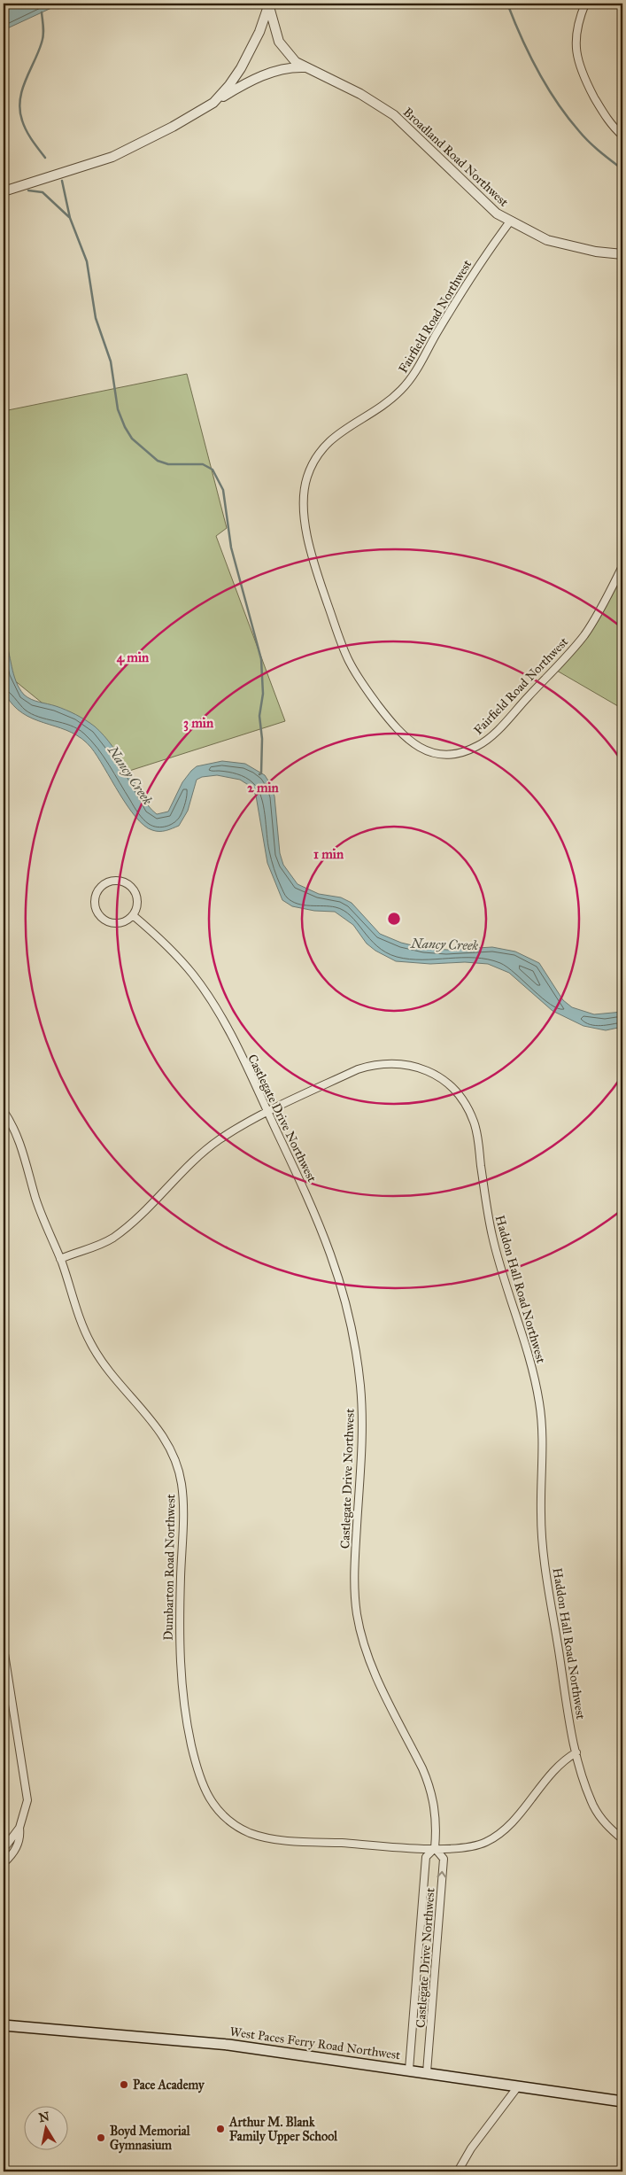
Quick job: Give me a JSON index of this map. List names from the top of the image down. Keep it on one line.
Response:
{"streets":{"main road":["West Paces Ferry Road Northwest"],"street":["Broadland Road Northwest","Fairfield Road Northwest","Castlegate Drive Northwest","Haddon Hall Road Northwest","Dumbarton Road Northwest"]},"crossings":[["Broadland Road Northwest","Fairfield Road Northwest"],["Castlegate Drive Northwest","Haddon Hall Road Northwest"],["Castlegate Drive Northwest","Dumbarton Road Northwest"],["Castlegate Drive Northwest","West Paces Ferry Road Northwest"],["Haddon Hall Road Northwest","Dumbarton Road Northwest"]],"water":["Nancy Creek"],"places":["Pace Academy","Arthur M. Blank Family Upper School","Boyd Memorial Gymnasium"],"north":"top","rings":["4 min","3 min","2 min","1 min"]}
